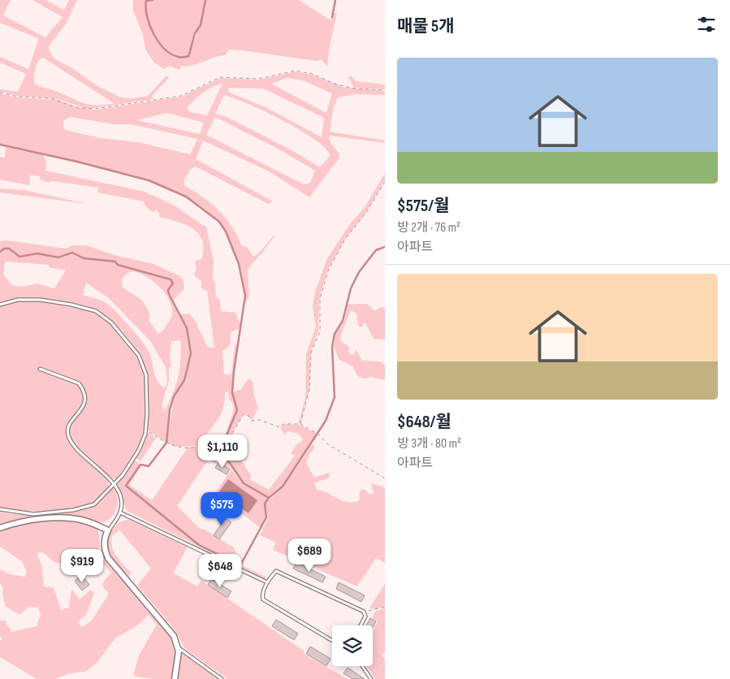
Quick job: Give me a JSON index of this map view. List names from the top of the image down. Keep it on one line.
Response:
{"page":{"heading":"매물 5개","list":[{"name":"$575/월","note":"방 2개 · 76 m² · 아파트"},{"name":"$648/월","note":"방 3개 · 80 m² · 아파트"}],"price":["$1,110","$575","$689","$919","$648"]}}
